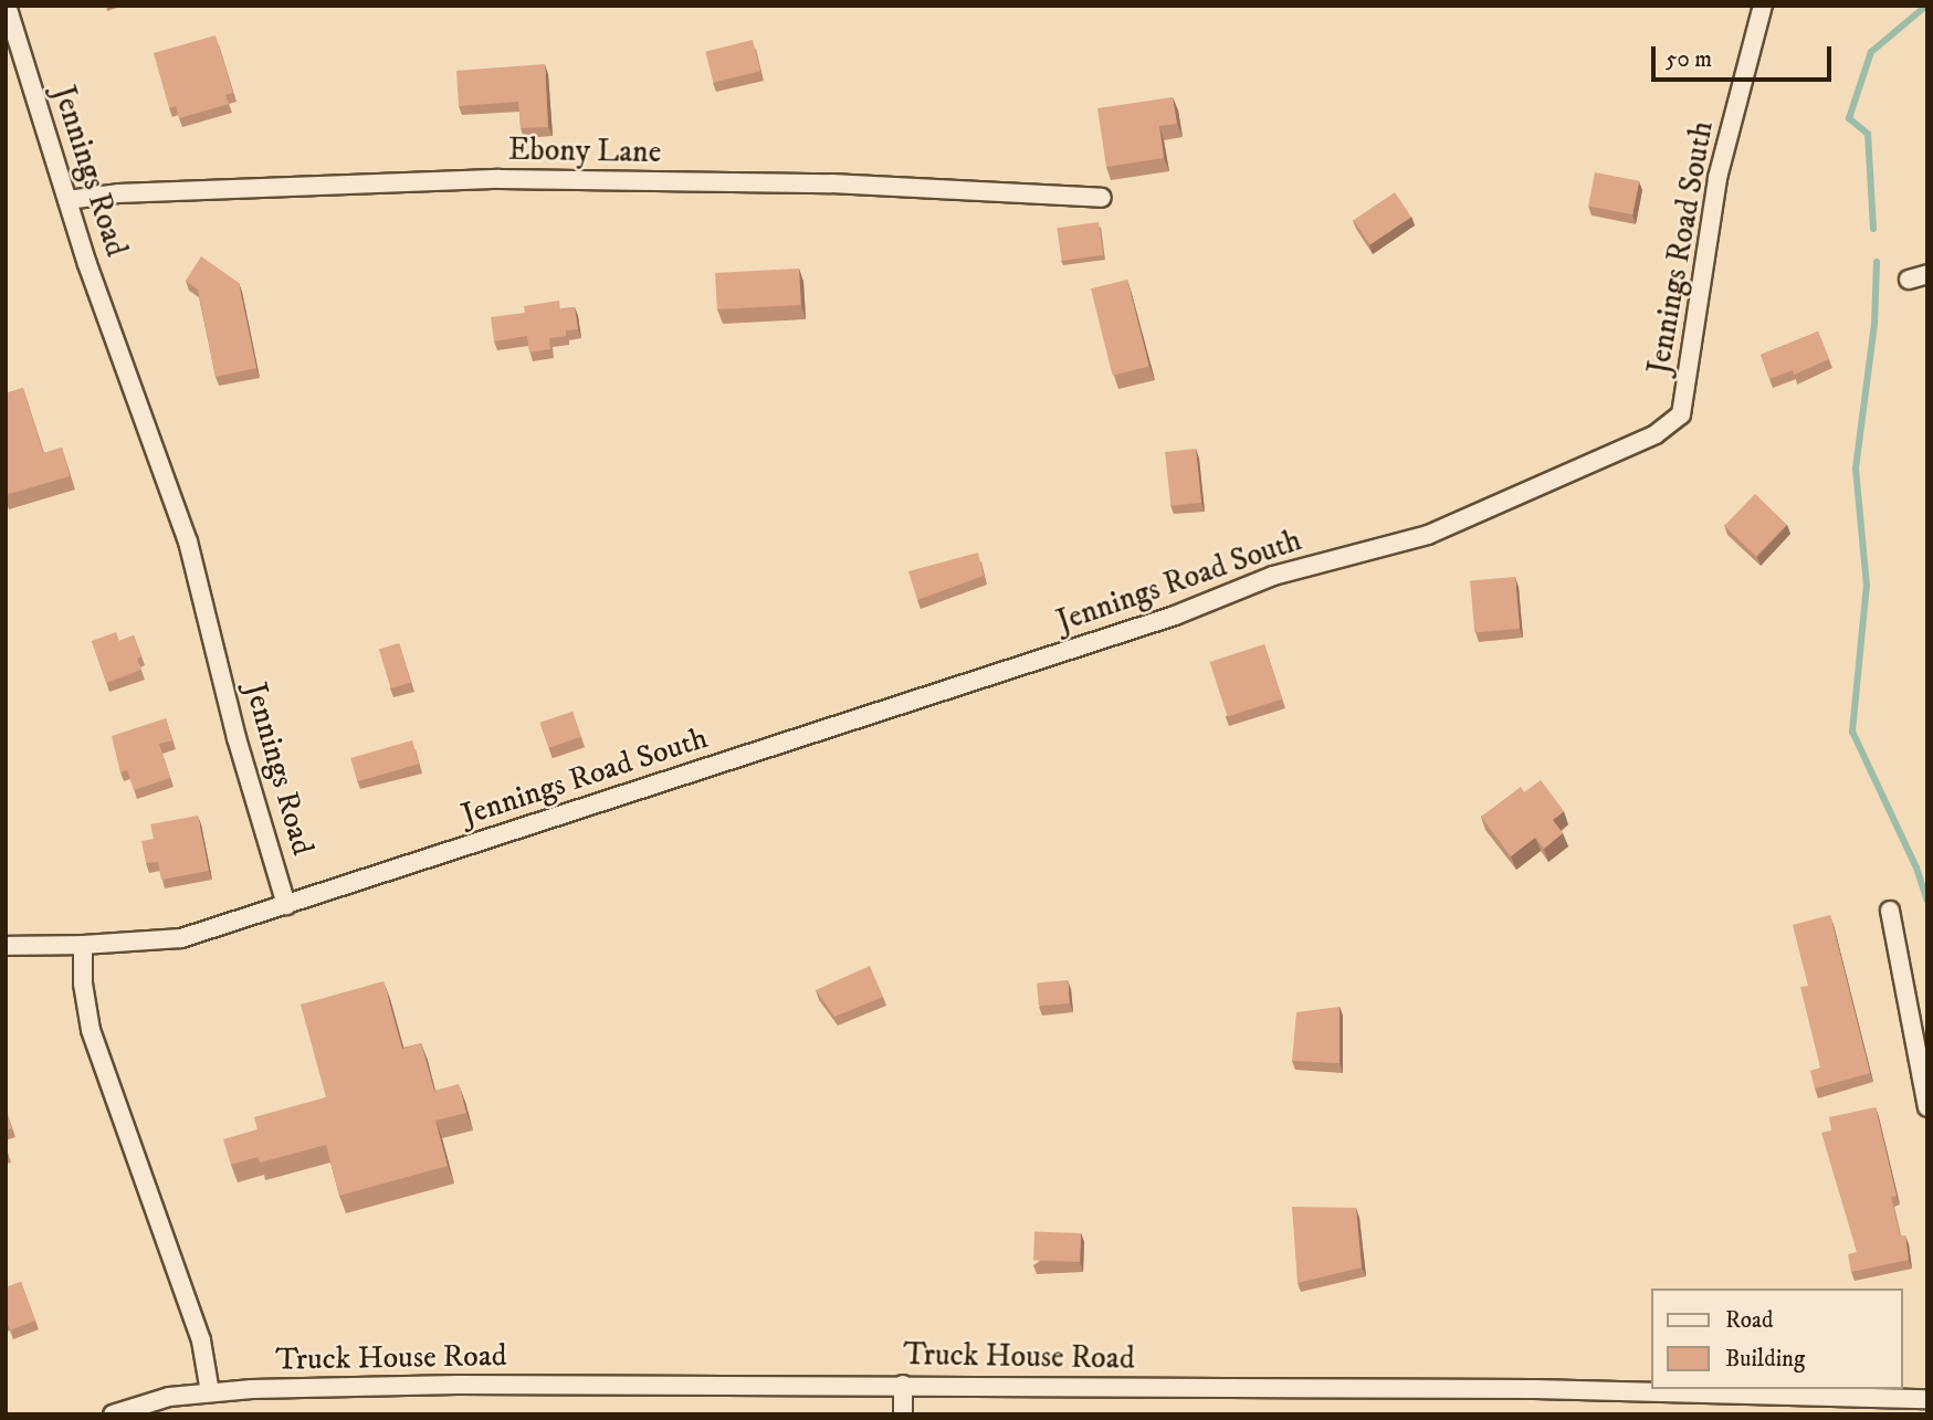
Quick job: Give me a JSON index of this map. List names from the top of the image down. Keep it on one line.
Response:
{"streets":{"street":["Ebony Lane","Jennings Road","Jennings Road South","Truck House Road"]},"crossings":[["Ebony Lane","Jennings Road"],["Jennings Road","Jennings Road South"]],"legend":["Road","Building"],"scale_bar":"50 m"}
